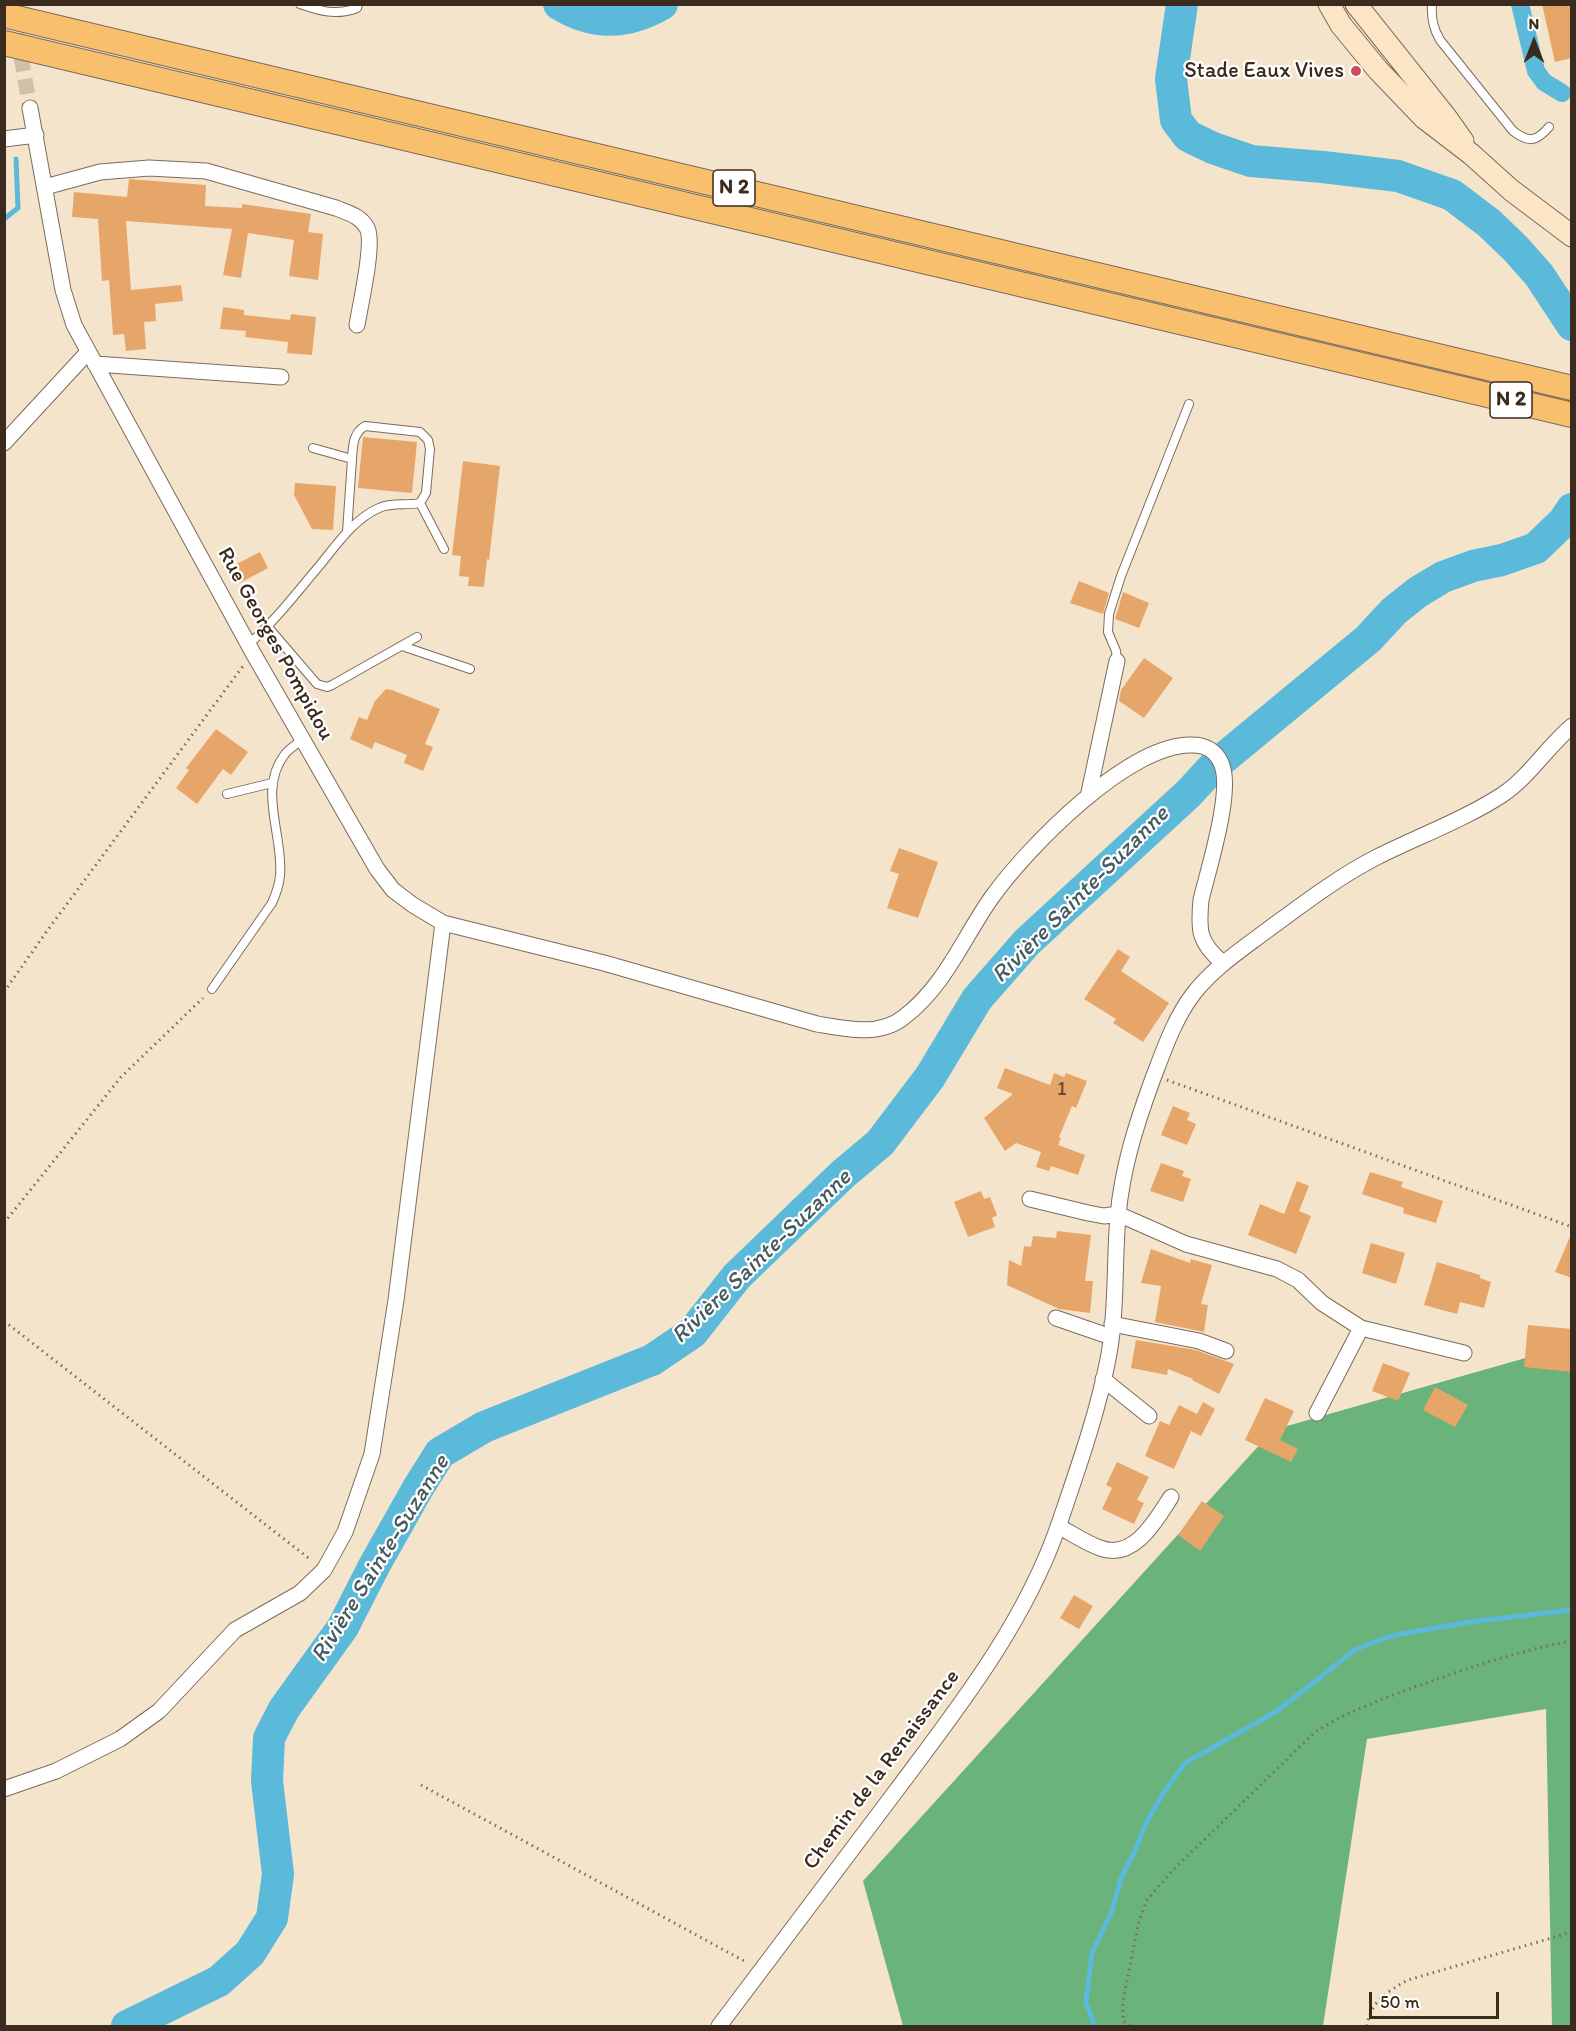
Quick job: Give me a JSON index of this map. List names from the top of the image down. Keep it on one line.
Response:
{"streets":{"highway":["N 2"],"street":["Rue Georges Pompidou","Chemin de la Renaissance"]},"crossings":[["Rue Georges Pompidou","Chemin de la Renaissance"]],"water":["Rivière Sainte-Suzanne"],"places":["Stade Eaux Vives"],"house_numbers":["1"],"scale_bar":"50 m","north":"top"}
